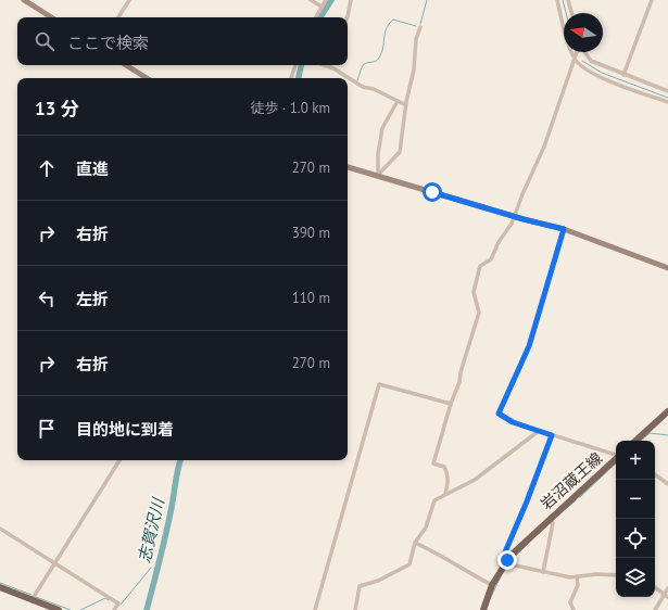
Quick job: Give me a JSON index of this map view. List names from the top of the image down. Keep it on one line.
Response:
{"streets":{"main road":["岩沼蔵王線"]},"water":["志賀沢川"],"north":"left","page":{"search":"ここで検索","heading":["13 分","徒歩 · 1.0 km"],"list":[["直進","270 m"],["右折","390 m"],["左折","110 m"],["右折","270 m"],"目的地に到着"],"map_buttons":["+","−"]}}
